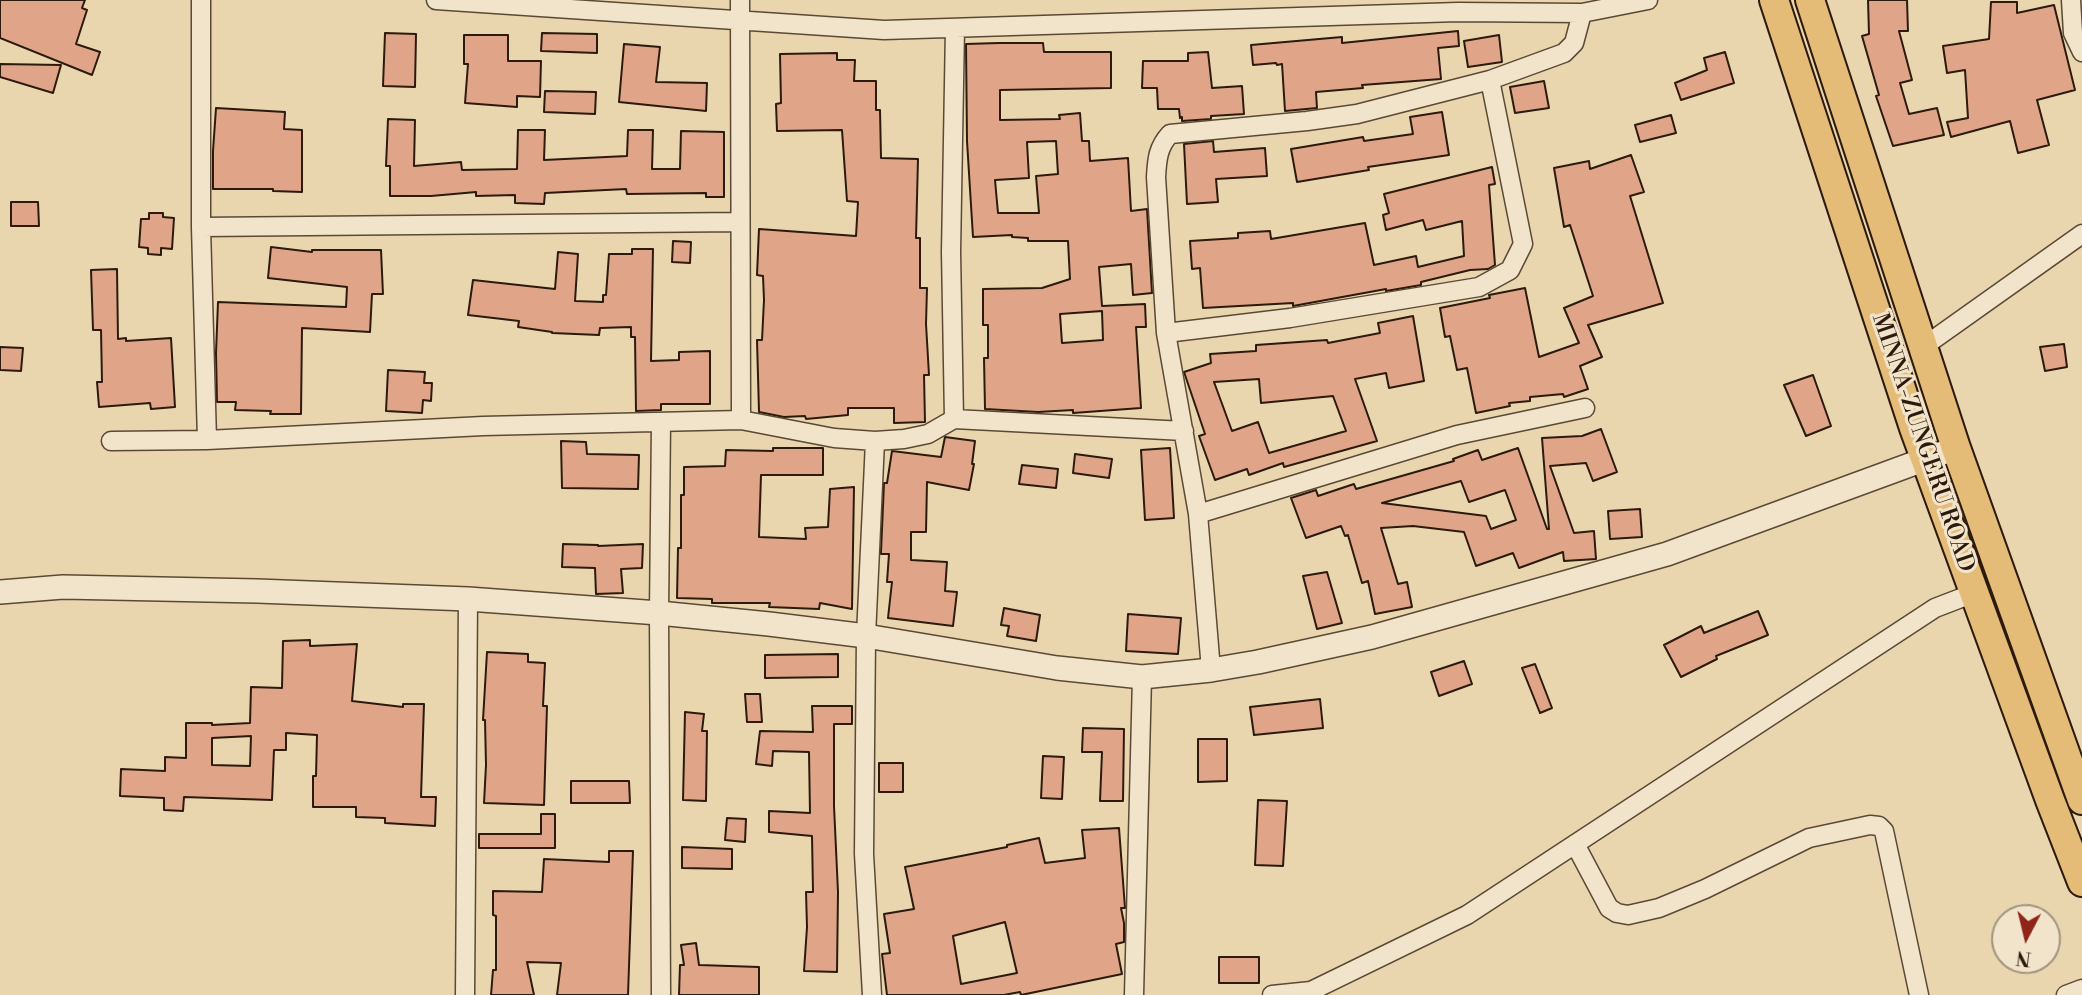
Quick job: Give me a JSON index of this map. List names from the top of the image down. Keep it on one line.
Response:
{"streets":{"main road":["MINNA-ZUNGERU ROAD"]},"north":"bottom"}
